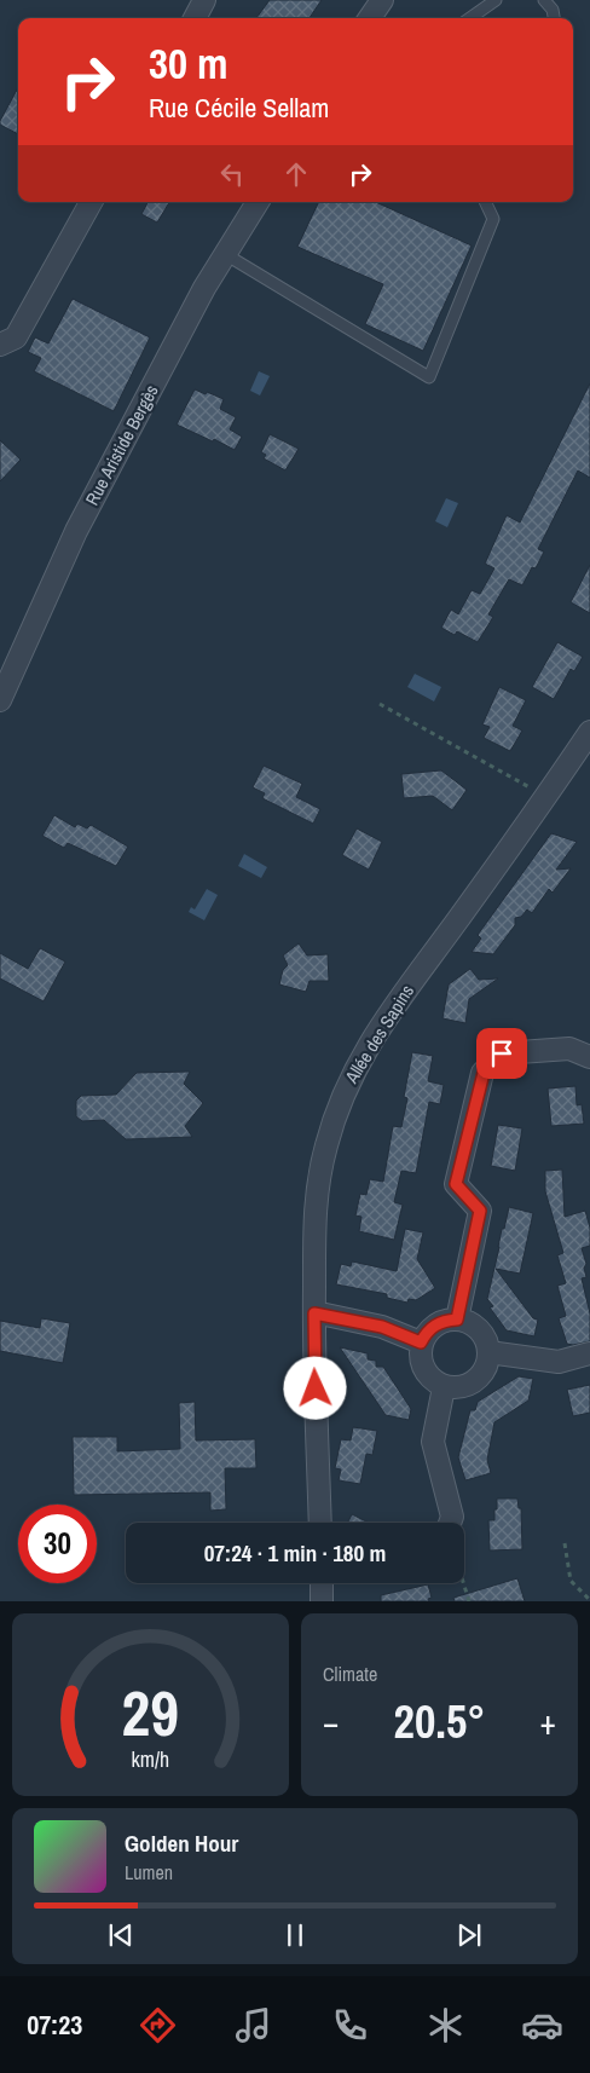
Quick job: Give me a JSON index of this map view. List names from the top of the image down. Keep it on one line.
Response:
{"streets":{"street":["Rue Aristide Bergès","Allée des Sapins"]},"page":{"turn":["30 m","Rue Cécile Sellam"],"limit":"30","trip":"07:24 · 1 min · 180 m","tile":"Climate","heat":["−","20.5°","+"],"song":["Golden Hour","Lumen"],"tabs":"07:23","gauge":["29","km/h"]}}
